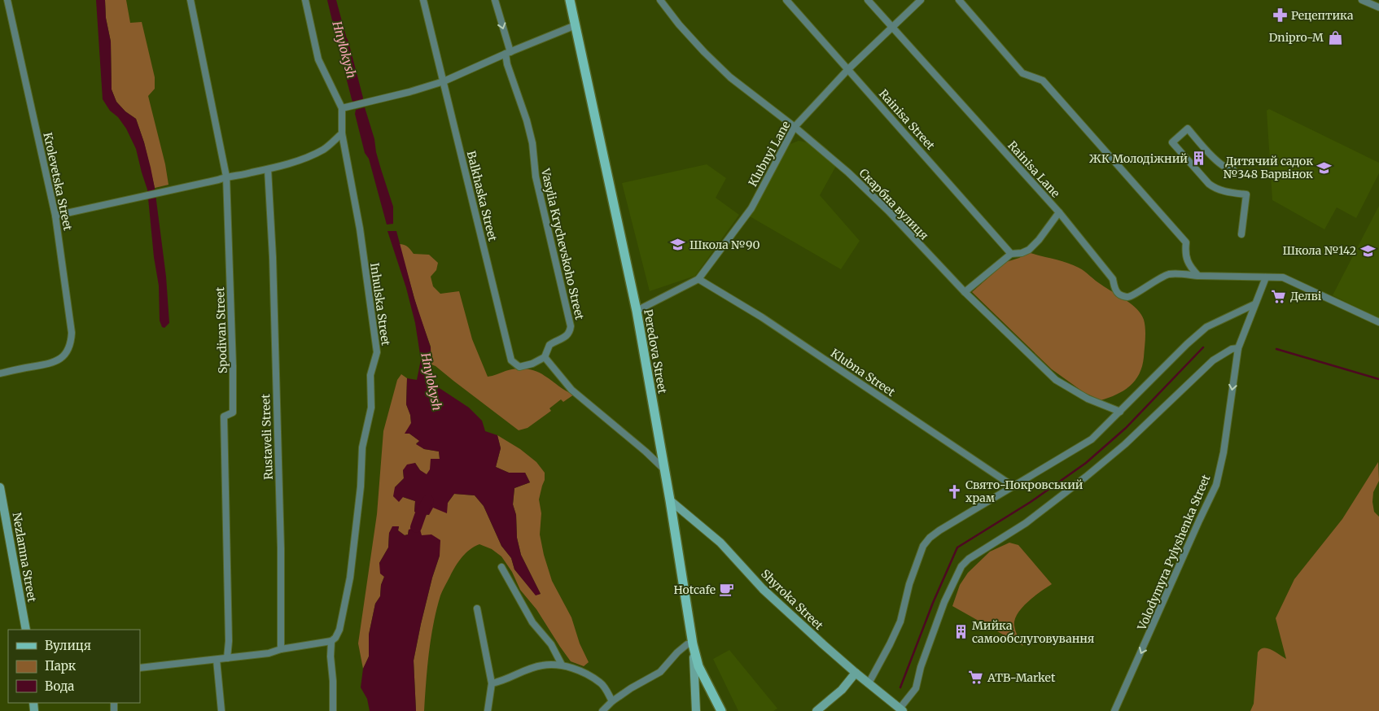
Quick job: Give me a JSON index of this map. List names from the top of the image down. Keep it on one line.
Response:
{"streets":{"main road":["Peredova Street","Nezlamna Street","Shyroka Street"],"street":["Rainisa Street","Klubnyi Lane","Rainisa Lane","Krolevetska Street","Balkhaska Street","Скарбна вулиця","Vasylia Krychevskoho Street","Inhulska Street","Spodivan Street","Klubna Street","Rustaveli Street","Volodymyra Pylyshenka Street"]},"crossings":[["Rainisa Street","Klubnyi Lane"],["Klubnyi Lane","Rainisa Lane"],["Klubnyi Lane","Скарбна вулиця"],["Klubnyi Lane","Peredova Street"],["Klubnyi Lane","Klubna Street"],["Balkhaska Street","Vasylia Krychevskoho Street"],["Peredova Street","Shyroka Street"]],"one_way":["Volodymyra Pylyshenka Street"],"water":["Hnylokysh"],"places":{"pharmacy":["Рецептика"],"shop":["Dnipro-M"],"building":["ЖК Молодіжний","Мийка самообслуговування"],"school or university":["Дитячий садок №348 Барвінок","Школа №90","Школа №142"],"supermarket":["Делві","ATB-Market"],"church":["Свято-Покровський храм"],"cafe":["Hotcafe"]},"legend":["Вулиця","Парк","Вода"]}
